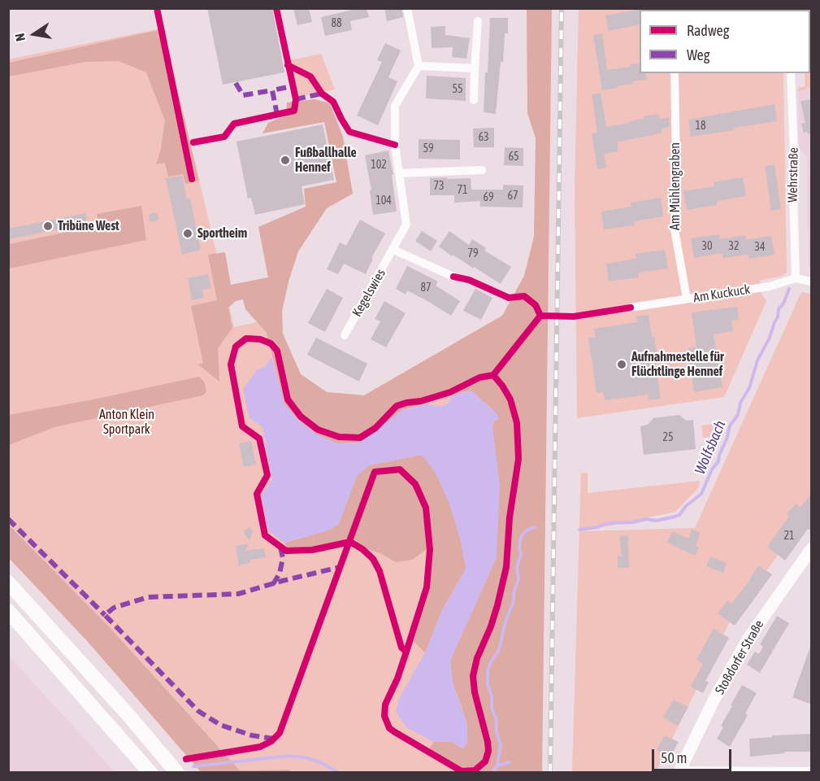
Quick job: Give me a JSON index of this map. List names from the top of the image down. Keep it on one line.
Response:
{"streets":{"main road":["Stoßdorfer Straße"],"street":["Wehrstraße","Am Mühlengraben","Kegelswies","Am Kuckuck"]},"crossings":[["Wehrstraße","Am Kuckuck"],["Am Mühlengraben","Am Kuckuck"]],"water":["Wolfsbach"],"parks":["Anton Klein Sportpark"],"places":["Fußballhalle Hennef","Tribüne West","Sportheim","Aufnahmestelle für Flüchtlinge Hennef"],"house_numbers":["88","55","18","63","59","65","102","73","71","67","69","104","30","32","34","79","87","25","21"],"legend":["Radweg","Weg"],"scale_bar":"50 m","north":"left"}
